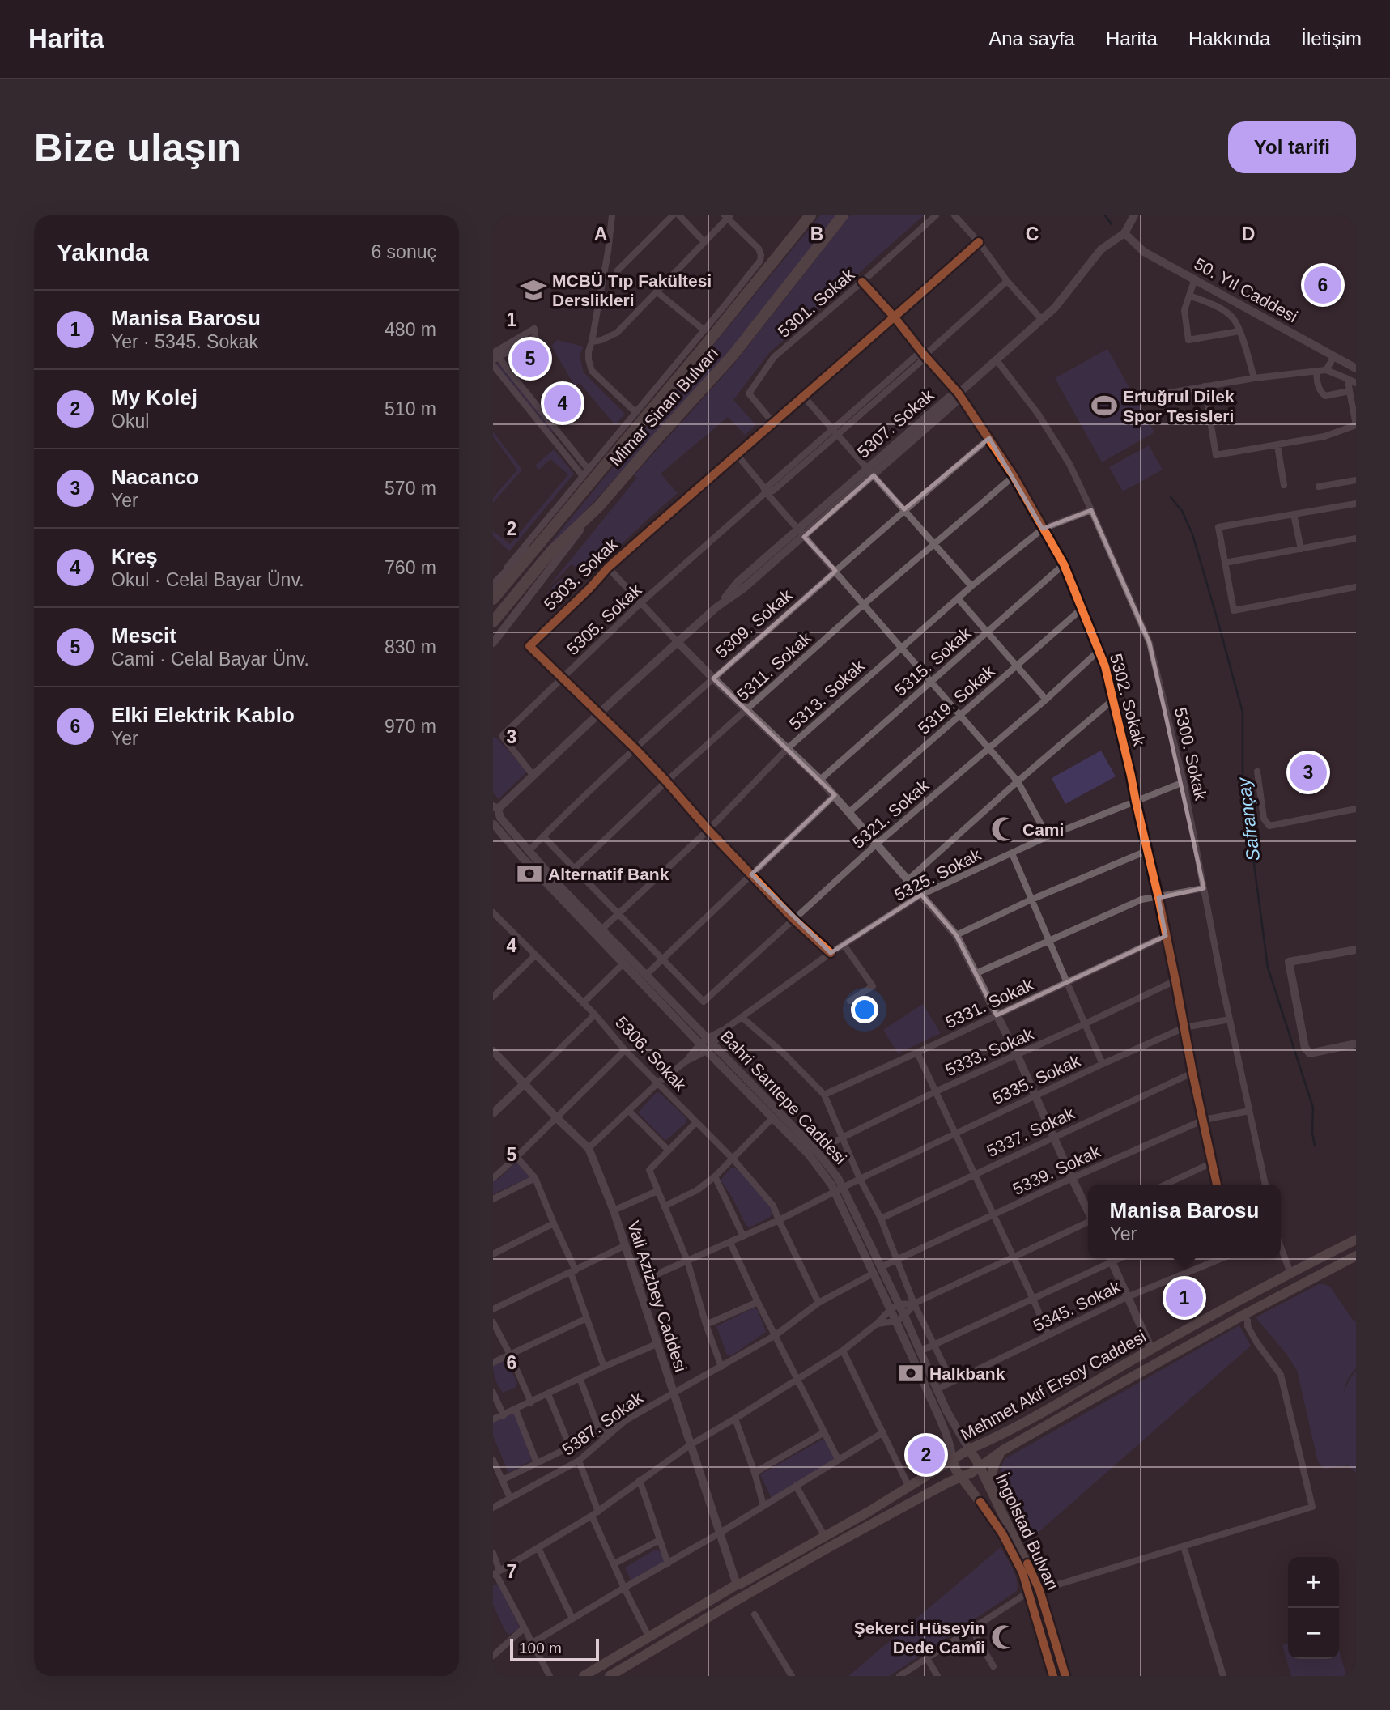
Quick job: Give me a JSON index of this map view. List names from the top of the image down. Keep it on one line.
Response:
{"streets":{"highway":["Mimar Sinan Bulvarı"],"main road":["Bahri Sarıtepe Caddesi","Mehmet Akif Ersoy Caddesi","İngolstad Bulvarı"],"street":["50. Yıl Caddesi","5301. Sokak","5307. Sokak","5303. Sokak","5305. Sokak","5309. Sokak","5315. Sokak","5311. Sokak","5313. Sokak","5319. Sokak","5302. Sokak","5300. Sokak","5321. Sokak","5325. Sokak","5331. Sokak","5333. Sokak","5306. Sokak","5335. Sokak","5337. Sokak","5339. Sokak","Vali Azizbey Caddesi","5345. Sokak","5387. Sokak"]},"crossings":[["5301. Sokak","5303. Sokak"],["5301. Sokak","5302. Sokak"],["5307. Sokak","5303. Sokak"],["5307. Sokak","5305. Sokak"],["5307. Sokak","5302. Sokak"],["5307. Sokak","Bahri Sarıtepe Caddesi"],["5303. Sokak","5305. Sokak"],["5303. Sokak","5309. Sokak"],["5303. Sokak","5311. Sokak"],["5303. Sokak","5313. Sokak"],["5303. Sokak","5302. Sokak"],["5303. Sokak","5321. Sokak"],["5303. Sokak","5325. Sokak"],["5305. Sokak","5302. Sokak"],["5309. Sokak","5302. Sokak"],["5309. Sokak","Bahri Sarıtepe Caddesi"],["5315. Sokak","5302. Sokak"],["5311. Sokak","5302. Sokak"],["5311. Sokak","Bahri Sarıtepe Caddesi"],["5313. Sokak","5302. Sokak"],["5313. Sokak","5300. Sokak"],["5313. Sokak","Bahri Sarıtepe Caddesi"],["5319. Sokak","5302. Sokak"],["5302. Sokak","5321. Sokak"],["5302. Sokak","5325. Sokak"],["5302. Sokak","5331. Sokak"],["5302. Sokak","5333. Sokak"],["5302. Sokak","5335. Sokak"],["5302. Sokak","5337. Sokak"],["5302. Sokak","5339. Sokak"],["5300. Sokak","5325. Sokak"],["5300. Sokak","5335. Sokak"],["5300. Sokak","5339. Sokak"],["5325. Sokak","5306. Sokak"],["5325. Sokak","Bahri Sarıtepe Caddesi"],["5325. Sokak","Vali Azizbey Caddesi"],["5333. Sokak","Bahri Sarıtepe Caddesi"],["5306. Sokak","5335. Sokak"],["5306. Sokak","5387. Sokak"],["5335. Sokak","Bahri Sarıtepe Caddesi"],["5335. Sokak","Vali Azizbey Caddesi"],["Bahri Sarıtepe Caddesi","5339. Sokak"],["Bahri Sarıtepe Caddesi","5345. Sokak"],["Bahri Sarıtepe Caddesi","Mehmet Akif Ersoy Caddesi"],["Bahri Sarıtepe Caddesi","5387. Sokak"],["Bahri Sarıtepe Caddesi","İngolstad Bulvarı"],["Vali Azizbey Caddesi","Mehmet Akif Ersoy Caddesi"],["Vali Azizbey Caddesi","5387. Sokak"],["Mehmet Akif Ersoy Caddesi","İngolstad Bulvarı"]],"water":["Safrançay"],"places":{"school or university":["MCBÜ Tıp Fakültesi Derslikleri"],"sports":["Ertuğrul Dilek Spor Tesisleri"],"mosque":["Cami","Şekerci Hüseyin Dede Camîi"],"bank":["Alternatif Bank","Halkbank"]},"scale_bar":"100 m","page":{"header":"Harita","nav":["Ana sayfa","Harita","Hakkında","İletişim"],"buttons":"Yol tarifi","title":"Bize ulaşın","heading":["Yakında","6 sonuç"],"pins":["6","5","4","3","1","2"],"list":[{"mark":"1","name":"Manisa Barosu","note":"Yer · 5345. Sokak","value":"480 m"},{"mark":"2","name":"My Kolej","note":"Okul","value":"510 m"},{"mark":"3","name":"Nacanco","note":"Yer","value":"570 m"},{"mark":"4","name":"Kreş","note":"Okul · Celal Bayar Ünv.","value":"760 m"},{"mark":"5","name":"Mescit","note":"Cami · Celal Bayar Ünv.","value":"830 m"},{"mark":"6","name":"Elki Elektrik Kablo","note":"Yer","value":"970 m"}],"popup":["Manisa Barosu","Yer"],"map_buttons":["+","−"],"scale":"100 m"},"grid":{"columns":["A","B","C","D"],"rows":["1","2","3","4","5","6","7"]}}
